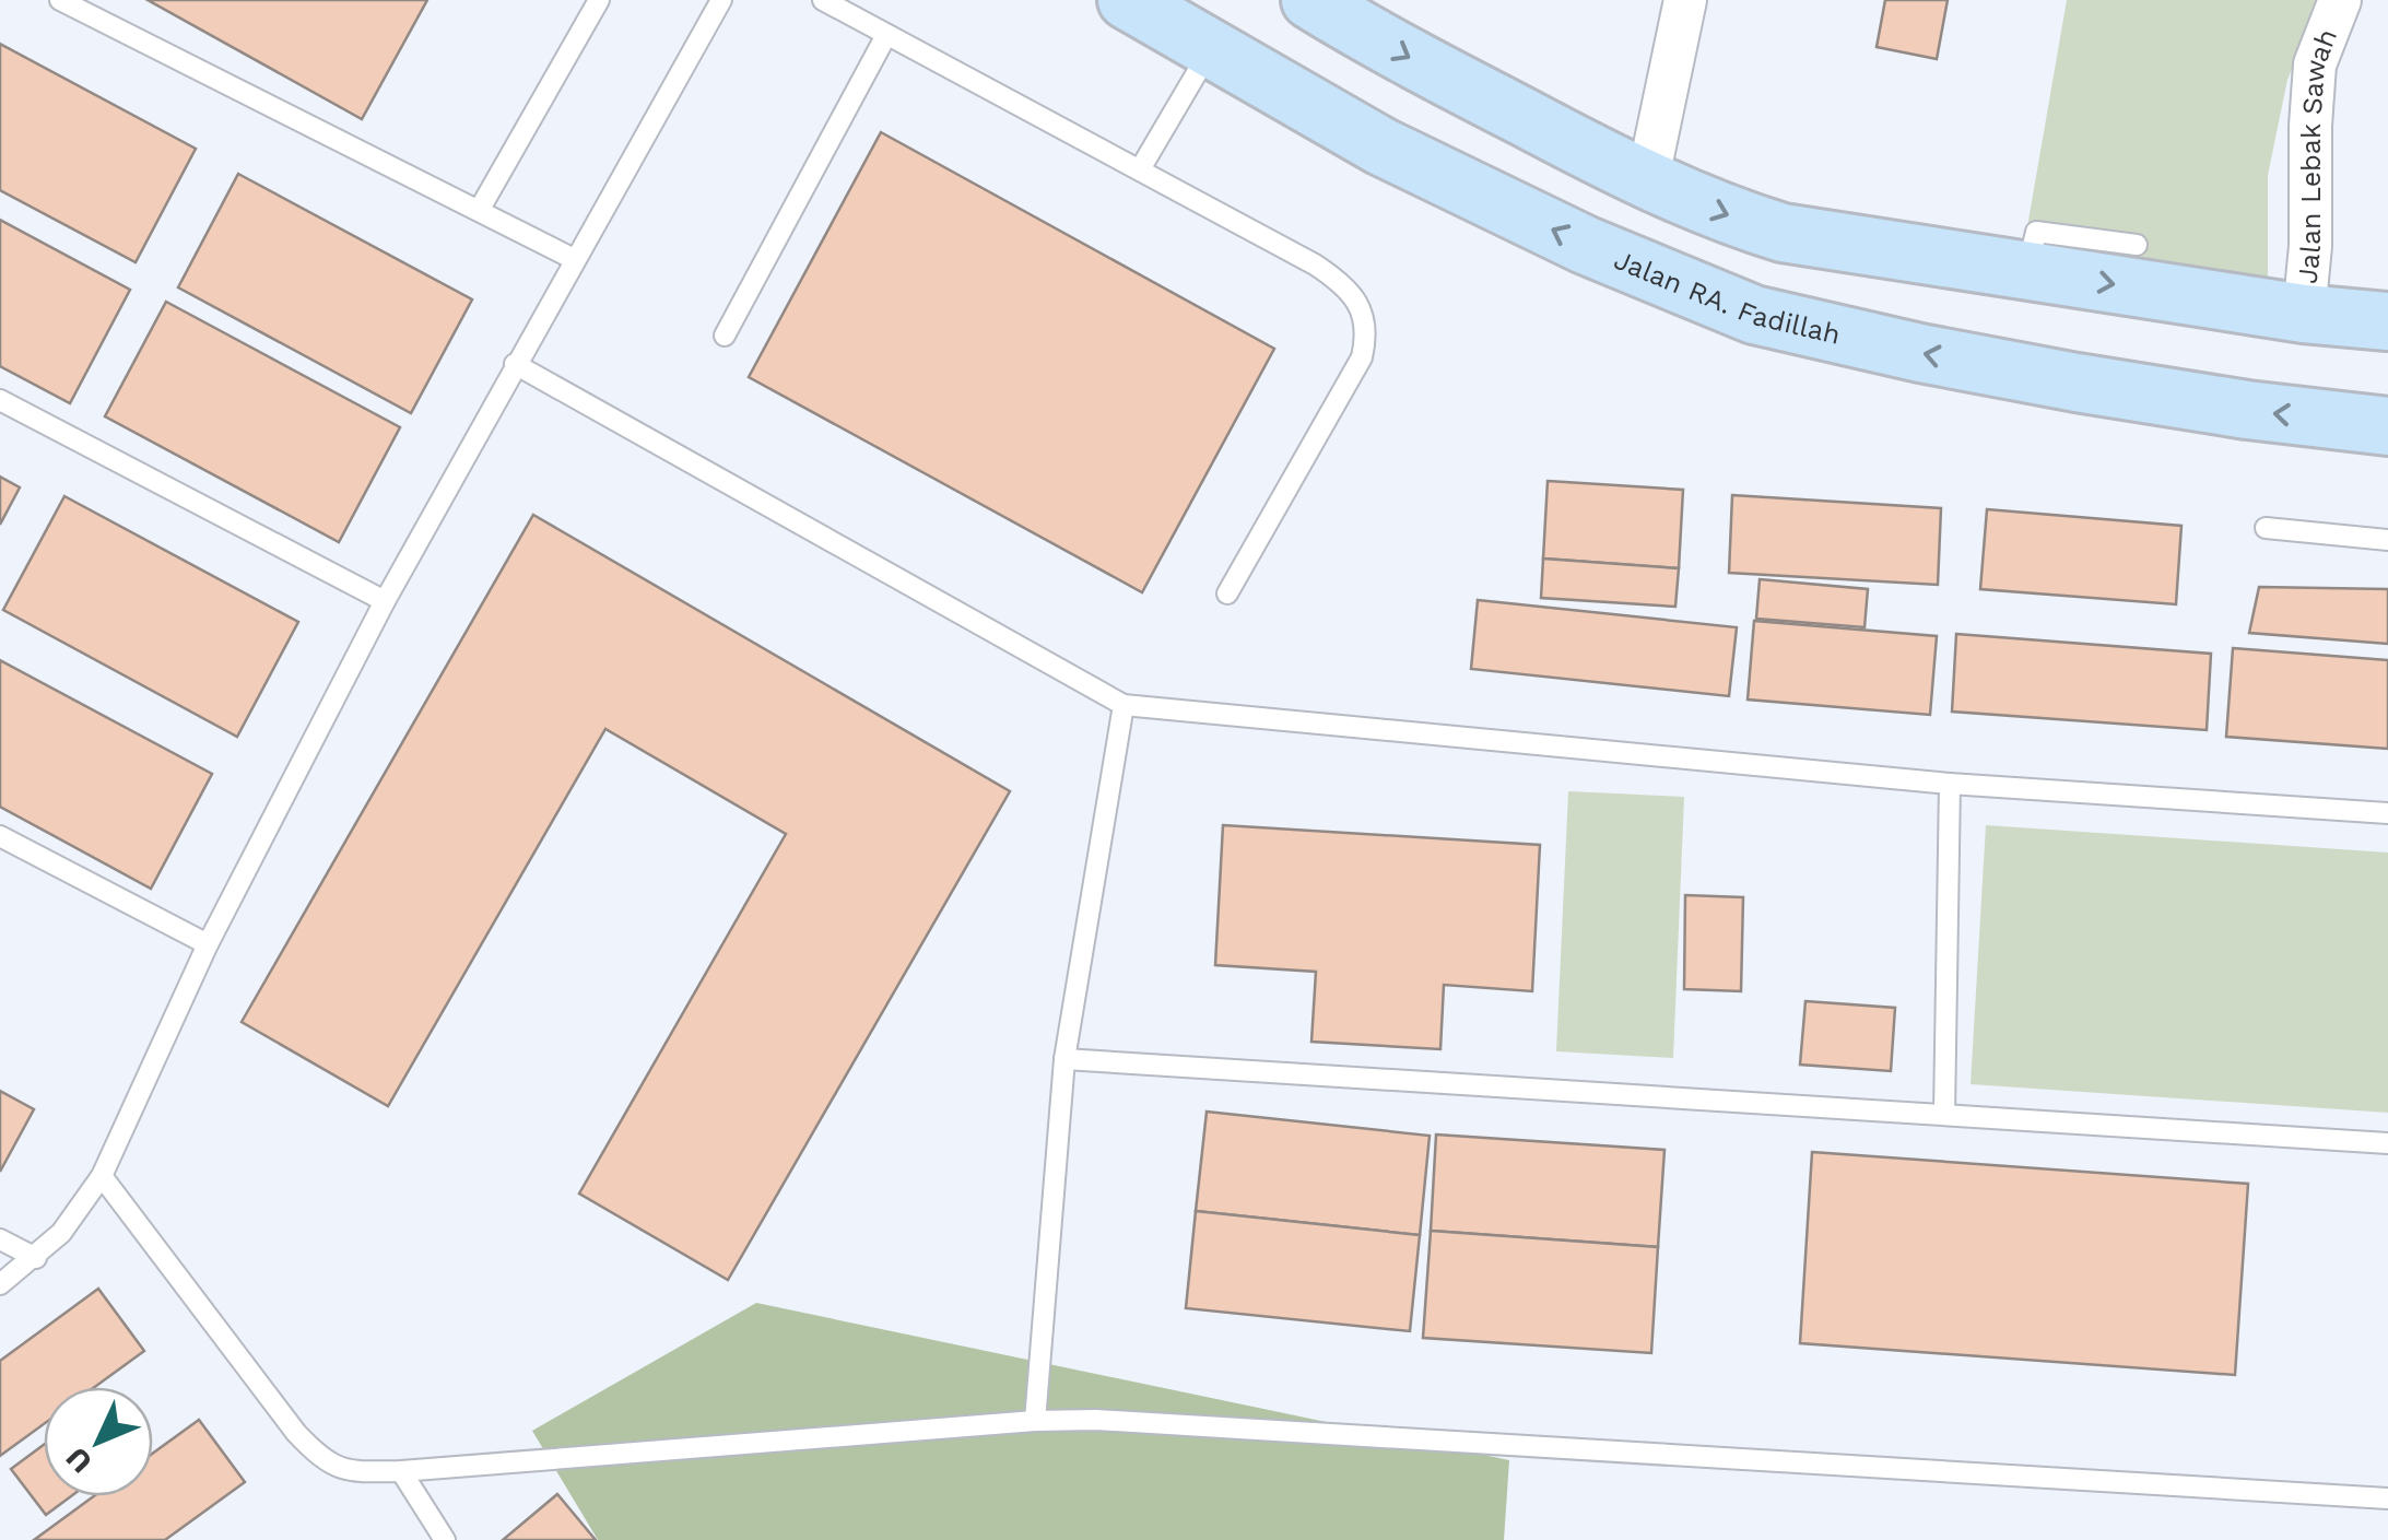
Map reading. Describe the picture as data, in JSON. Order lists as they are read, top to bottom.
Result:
{
  "streets": {
    "main road": ["Jalan RA. Fadillah"],
    "street": ["Jalan Lebak Sawah"]
  },
  "north": "bottom left"
}
